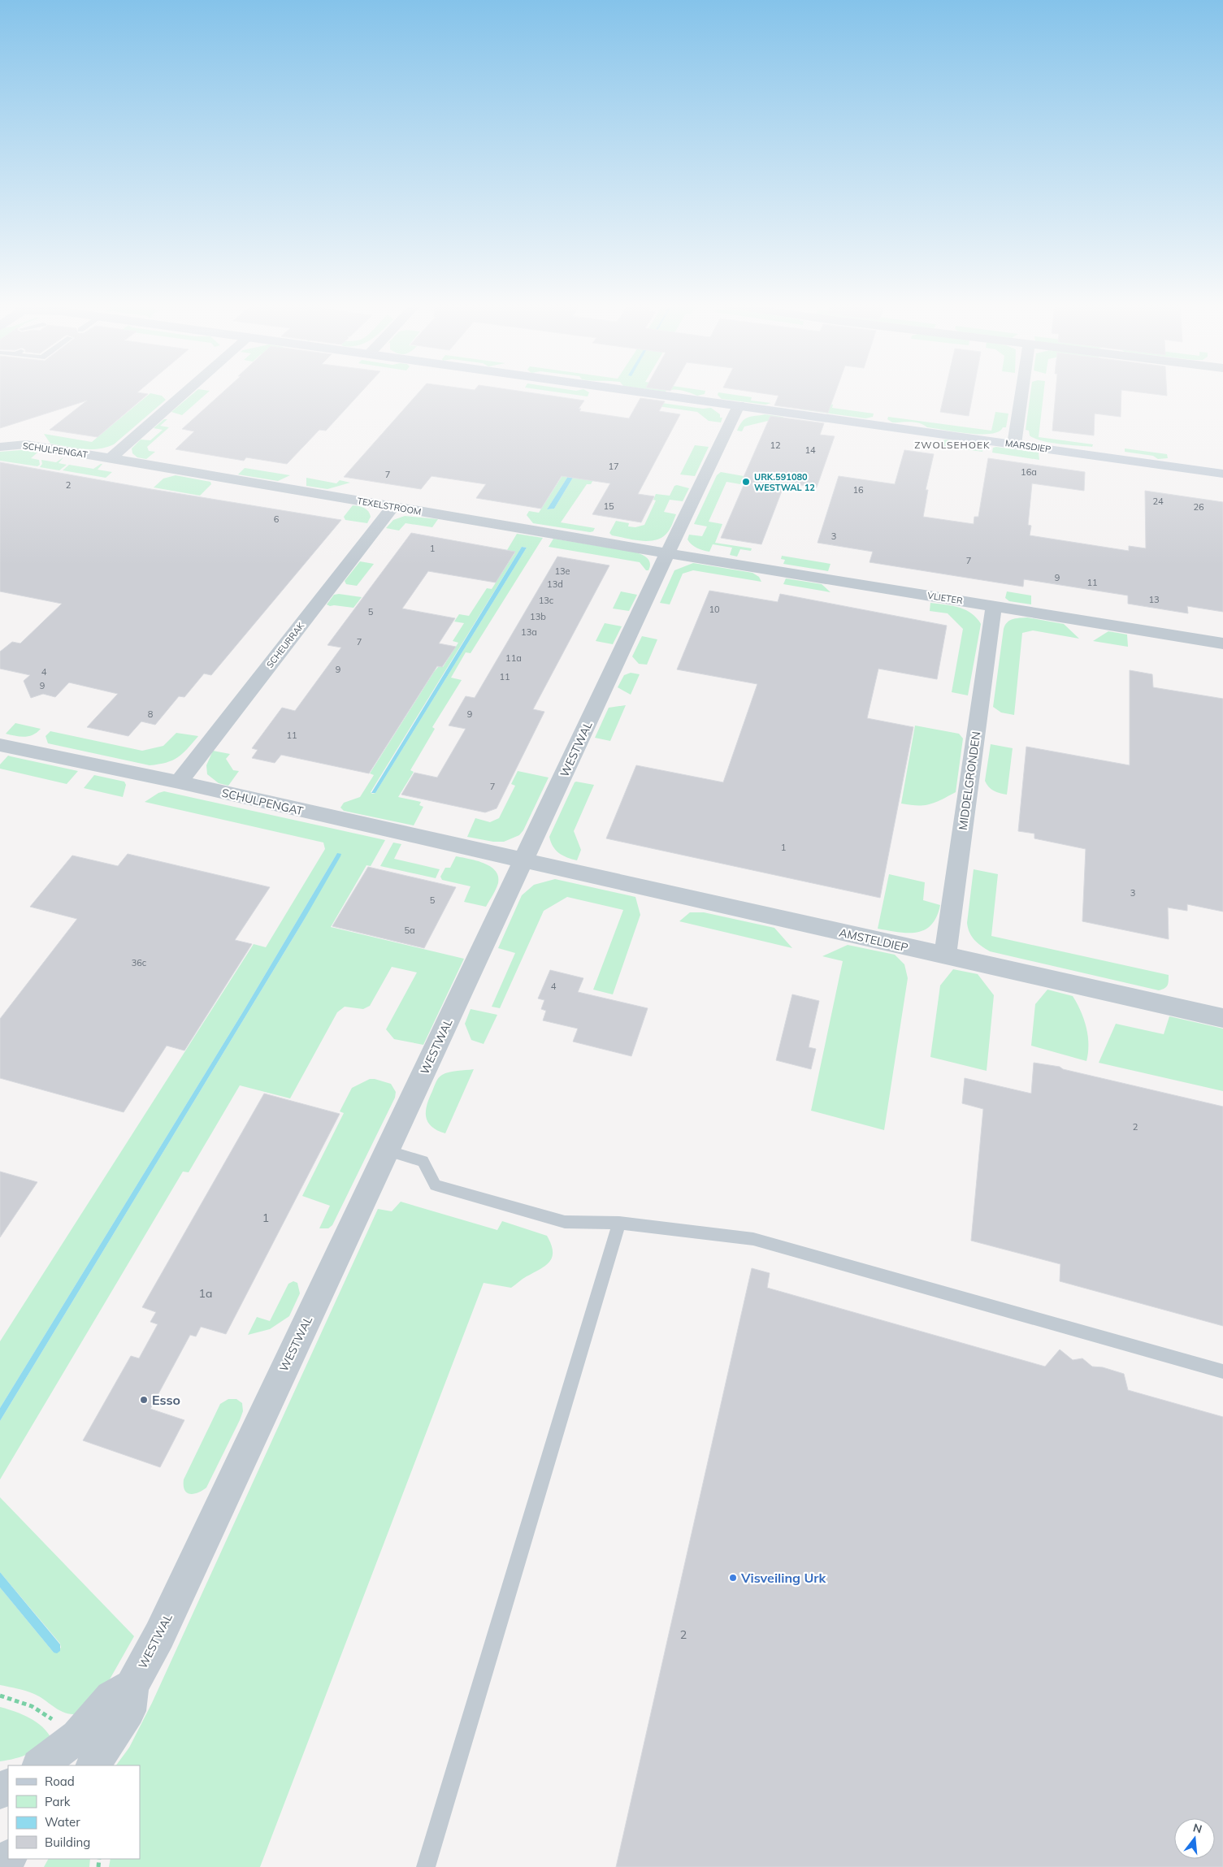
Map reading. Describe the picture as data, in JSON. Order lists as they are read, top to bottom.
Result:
{
  "streets": {
    "street": [
      "MARSDIEP",
      "SCHULPENGAT",
      "TEXELSTROOM",
      "VLIETER",
      "SCHEURRAK",
      "WESTWAL",
      "MIDDELGRONDEN",
      "AMSTELDIEP"
    ]
  },
  "crossings": [
    ["MARSDIEP", "WESTWAL"],
    ["SCHULPENGAT", "TEXELSTROOM"],
    ["SCHULPENGAT", "SCHEURRAK"],
    ["SCHULPENGAT", "WESTWAL"],
    ["SCHULPENGAT", "AMSTELDIEP"],
    ["TEXELSTROOM", "VLIETER"],
    ["TEXELSTROOM", "SCHEURRAK"],
    ["TEXELSTROOM", "WESTWAL"],
    ["VLIETER", "WESTWAL"],
    ["VLIETER", "MIDDELGRONDEN"],
    ["WESTWAL", "AMSTELDIEP"],
    ["MIDDELGRONDEN", "AMSTELDIEP"]
  ],
  "districts": ["ZWOLSEHOEK"],
  "places": ["URK.591080 WESTWAL 12", "Esso", "Visveiling Urk"],
  "house_numbers": [
    "12",
    "14",
    "17",
    "16a",
    "7",
    "2",
    "16",
    "24",
    "15",
    "26",
    "6",
    "3",
    "1",
    "7",
    "13e",
    "9",
    "11",
    "13d",
    "13",
    "13c",
    "10",
    "5",
    "13b",
    "13a",
    "7",
    "11a",
    "9",
    "4",
    "11",
    "9",
    "8",
    "9",
    "11",
    "7",
    "1",
    "3",
    "5",
    "5a",
    "36c",
    "4",
    "2",
    "1",
    "1a",
    "2"
  ],
  "legend": [
    "Road",
    "Park",
    "Water",
    "Building"
  ],
  "north": "top"
}
